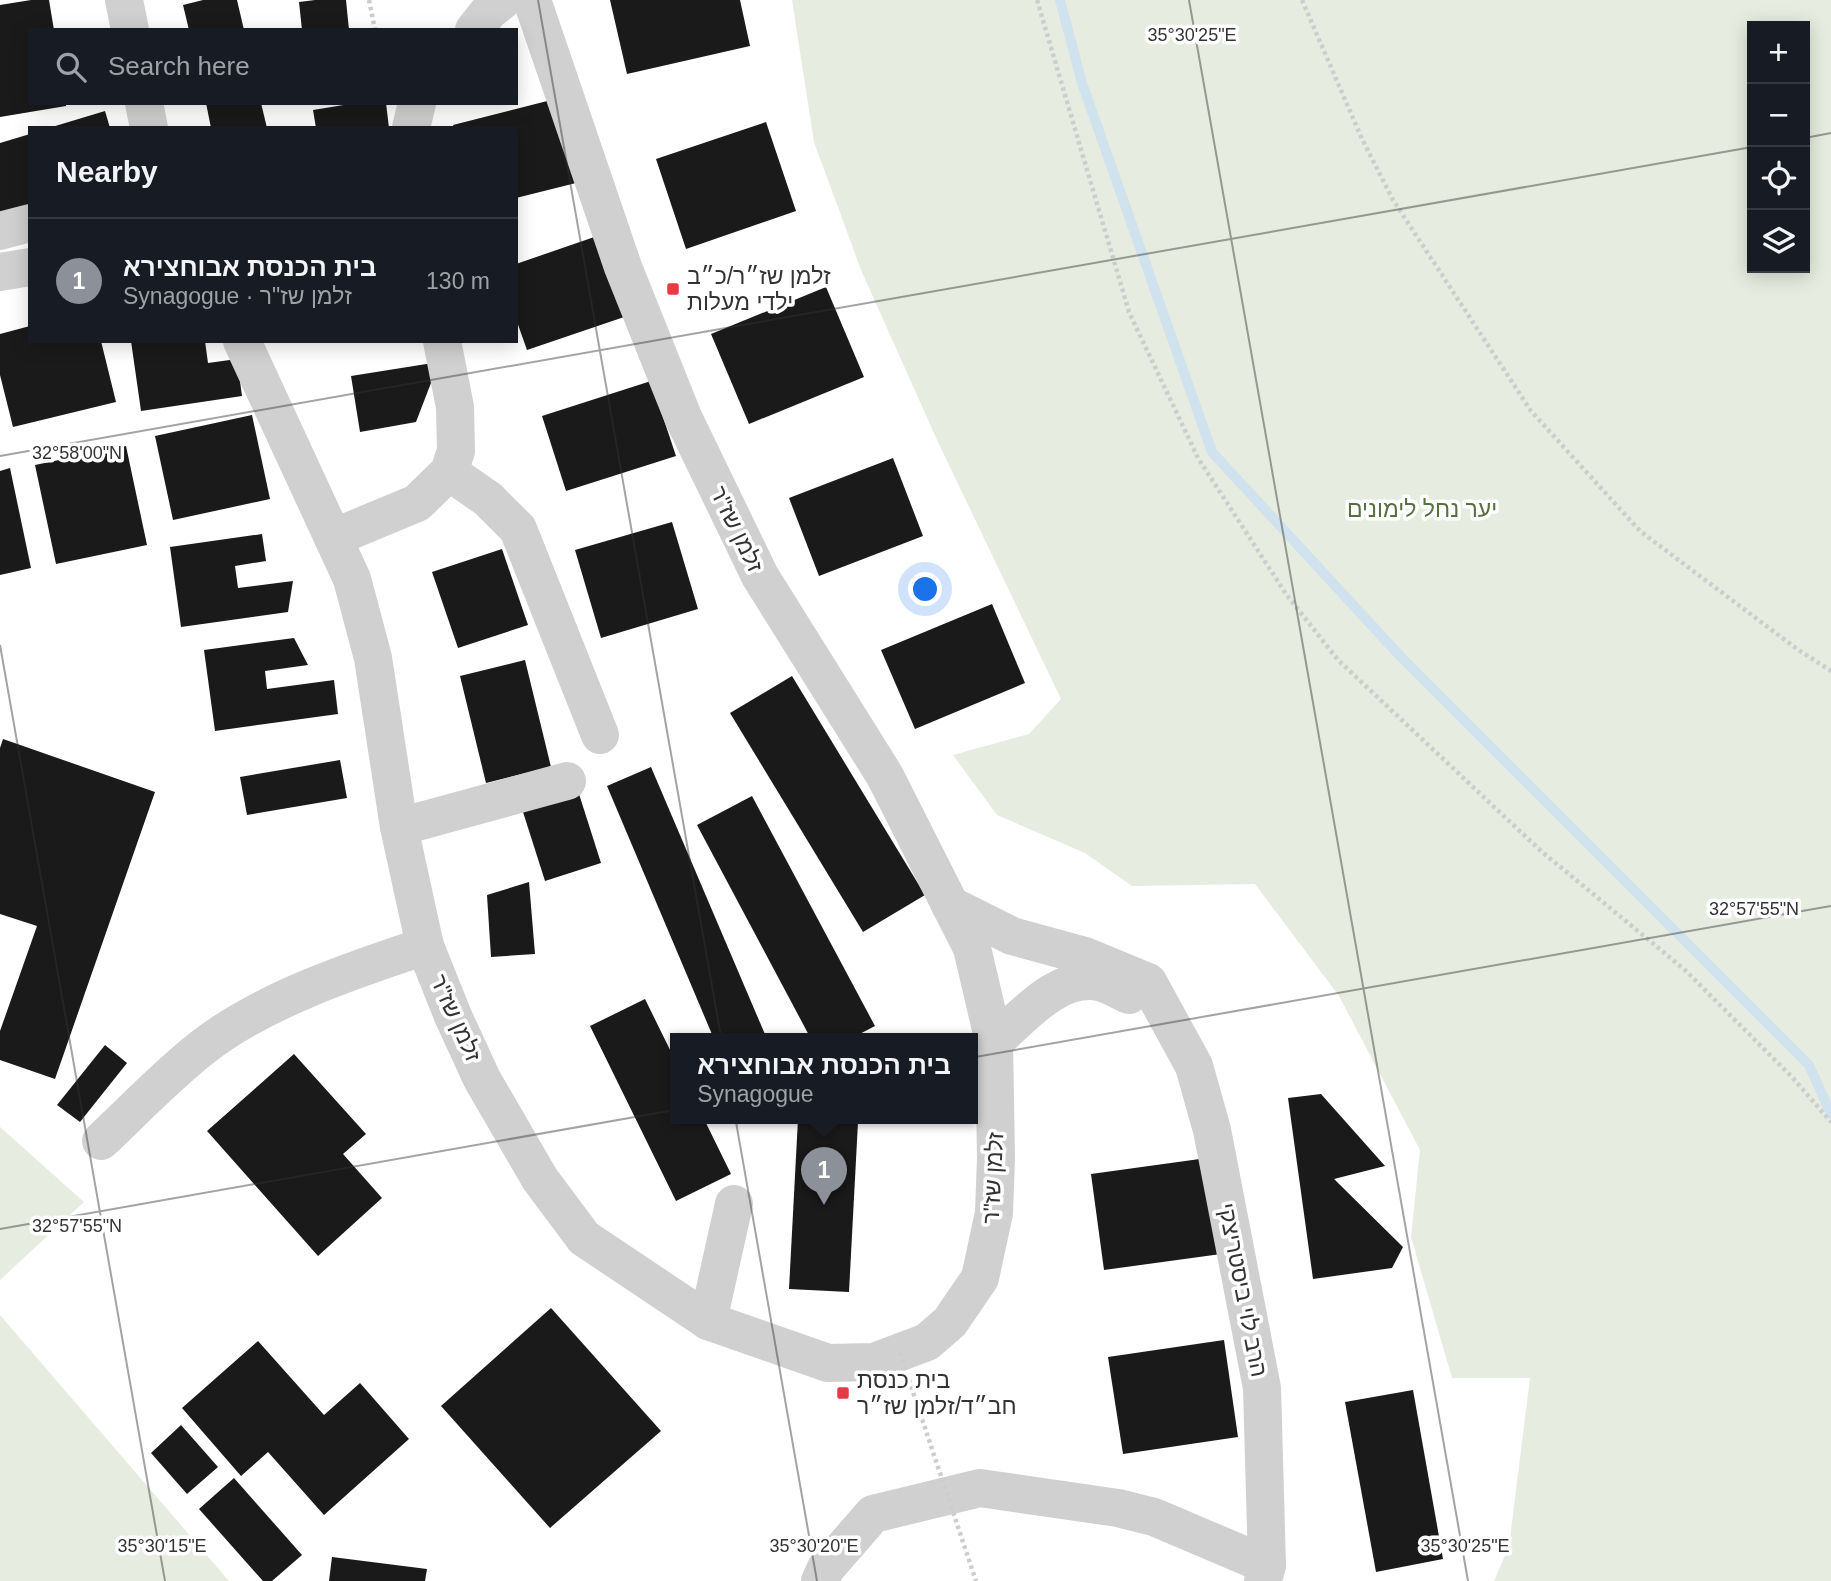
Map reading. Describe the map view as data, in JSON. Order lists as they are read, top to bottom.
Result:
{
  "streets": {
    "street": ["זלמן שז\"ר", "הרב לוי ביסטריצקי"]
  },
  "crossings": [
    ["זלמן שז\"ר", "הרב לוי ביסטריצקי"]
  ],
  "parks": ["יער נחל לימונים"],
  "places": {
    "transit": ["זלמן שז״ר/כ״ב ילדי מעלות", "בית כנסת חב״ד/זלמן שז״ר"]
  },
  "page": {
    "map_buttons": ["+", "−"],
    "search": "Search here",
    "heading": "Nearby",
    "list": [
      {
        "mark": "1",
        "name": "בית הכנסת אבוחצירא",
        "note": "Synagogue · זלמן שז\"ר",
        "value": "130 m"
      }
    ],
    "popup": ["בית הכנסת אבוחצירא", "Synagogue"],
    "pins": "1"
  },
  "coordinates": [
    "35°30'25\"E",
    "32°58'00\"N",
    "32°57'55\"N",
    "35°30'15\"E",
    "35°30'20\"E"
  ]
}
